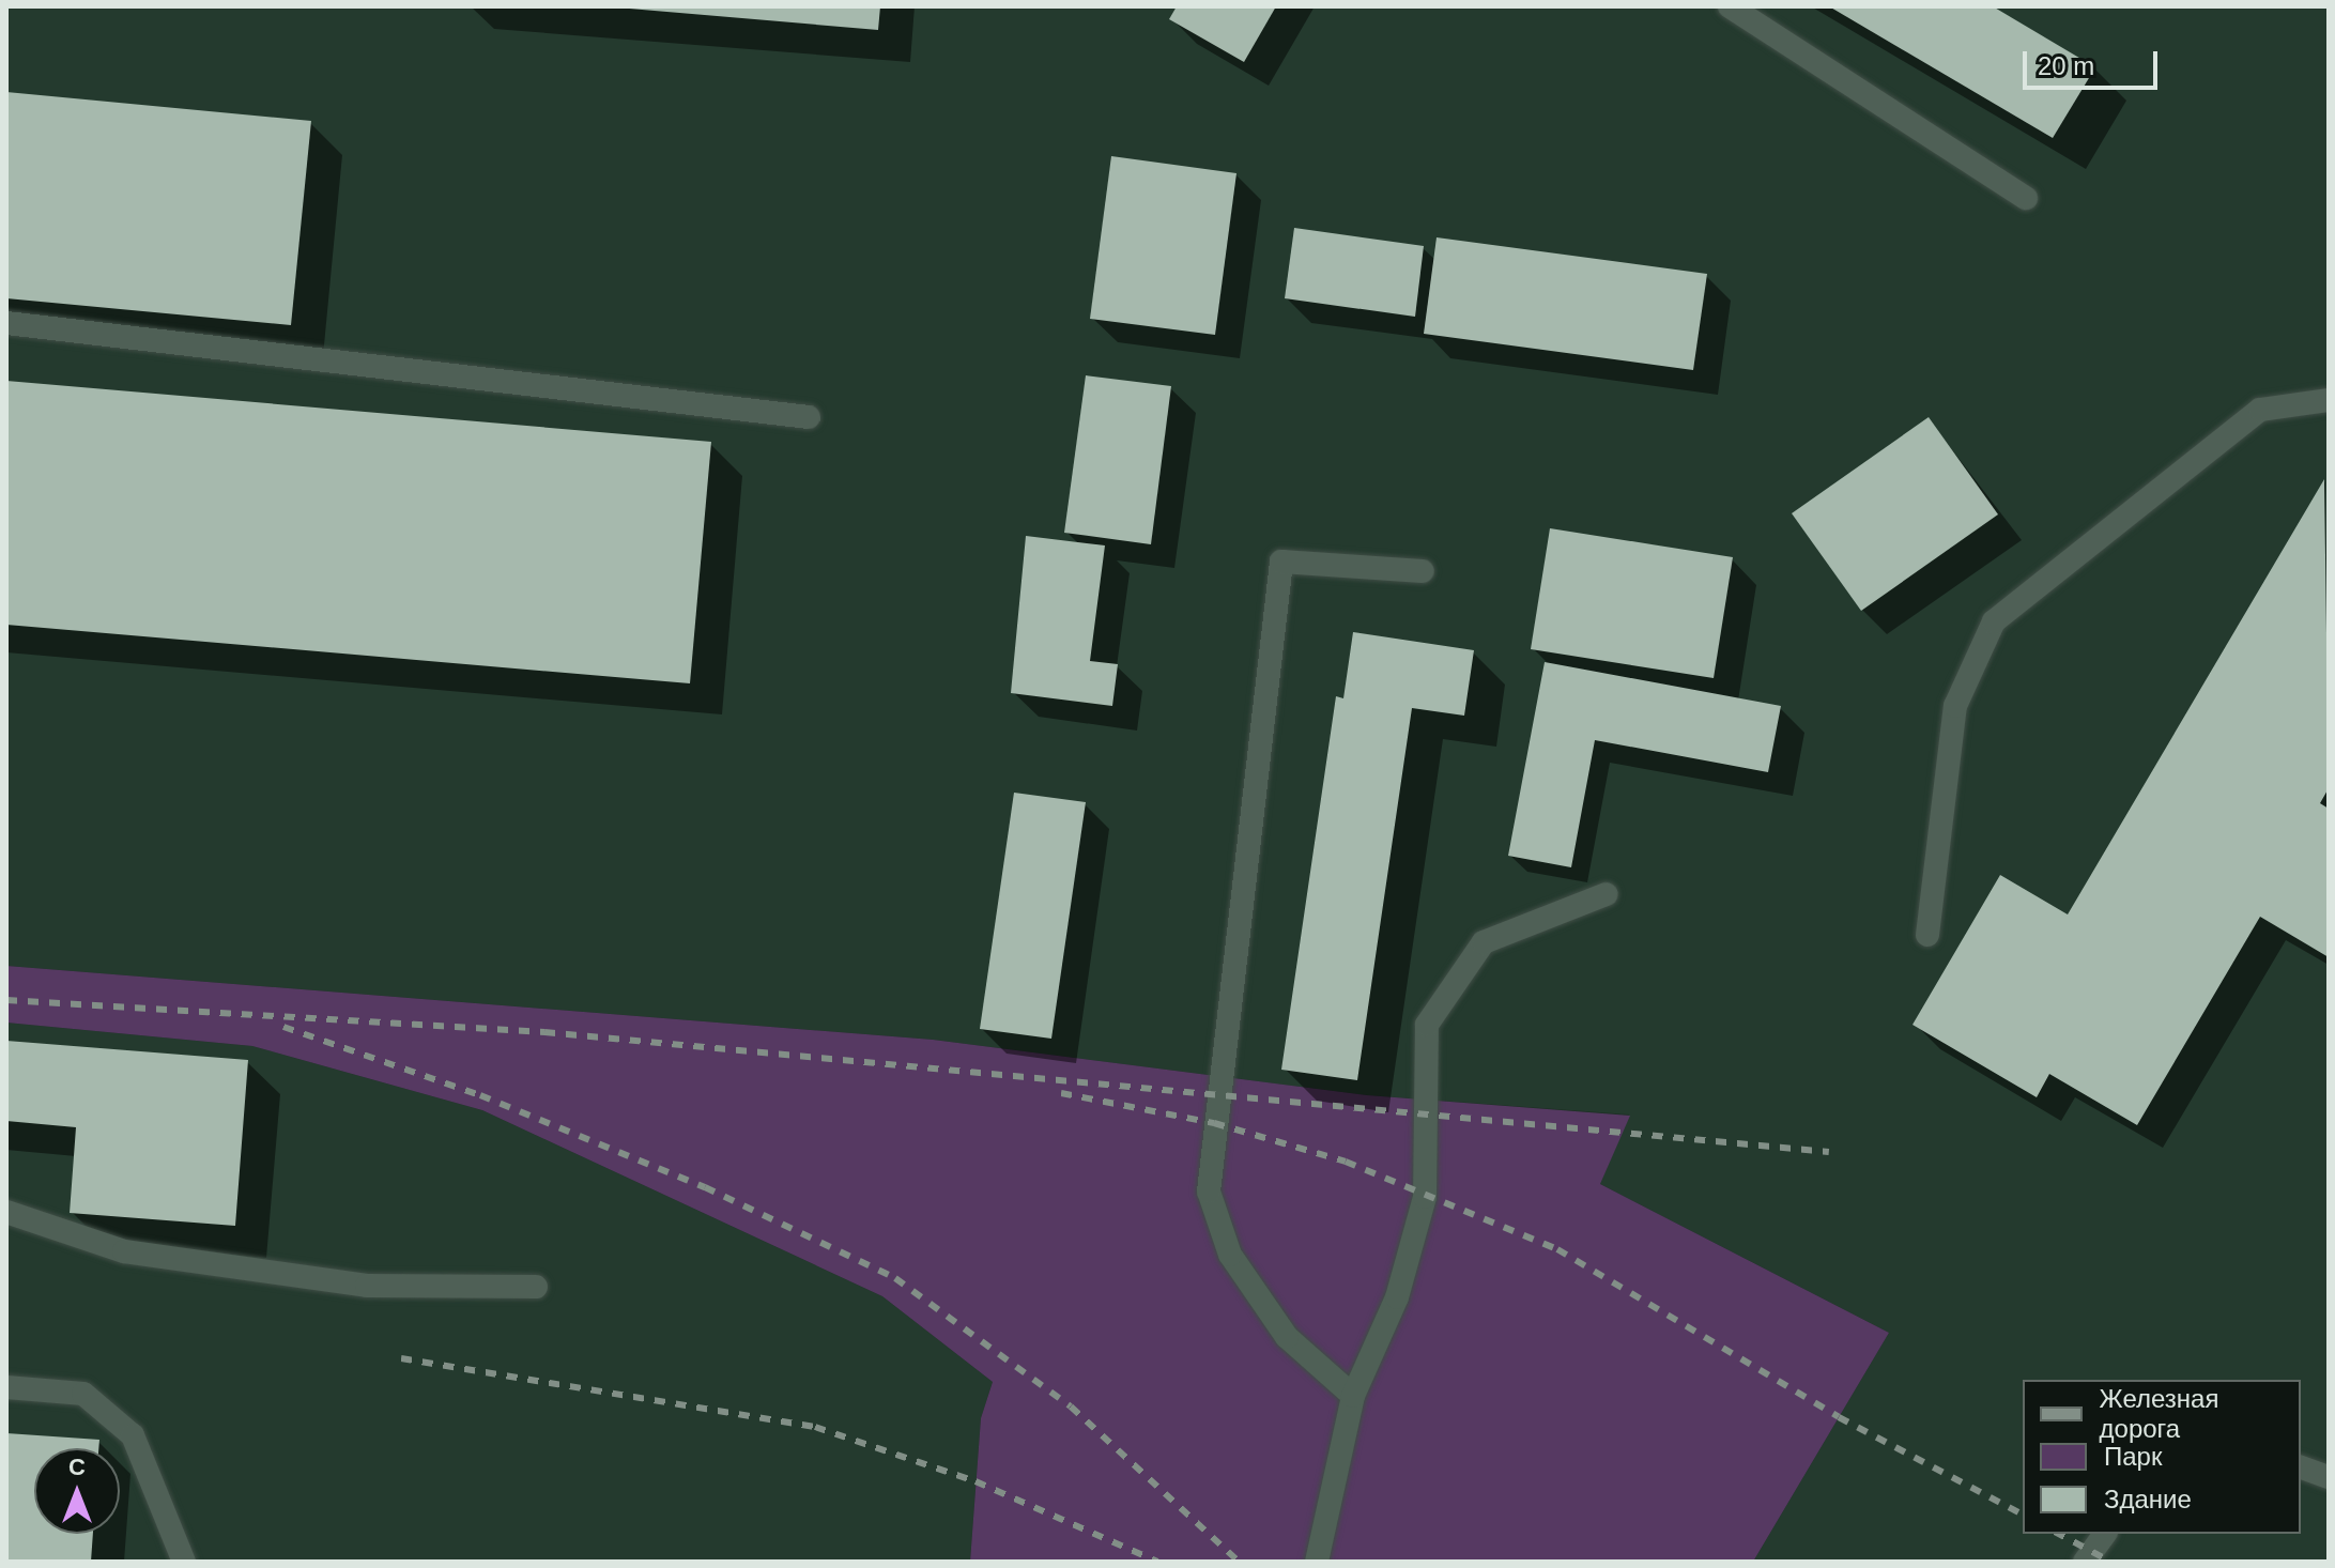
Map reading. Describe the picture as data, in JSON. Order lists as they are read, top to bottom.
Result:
{
  "legend": ["Железная дорога", "Парк", "Здание"],
  "scale_bar": "20 m",
  "north": "top"
}
